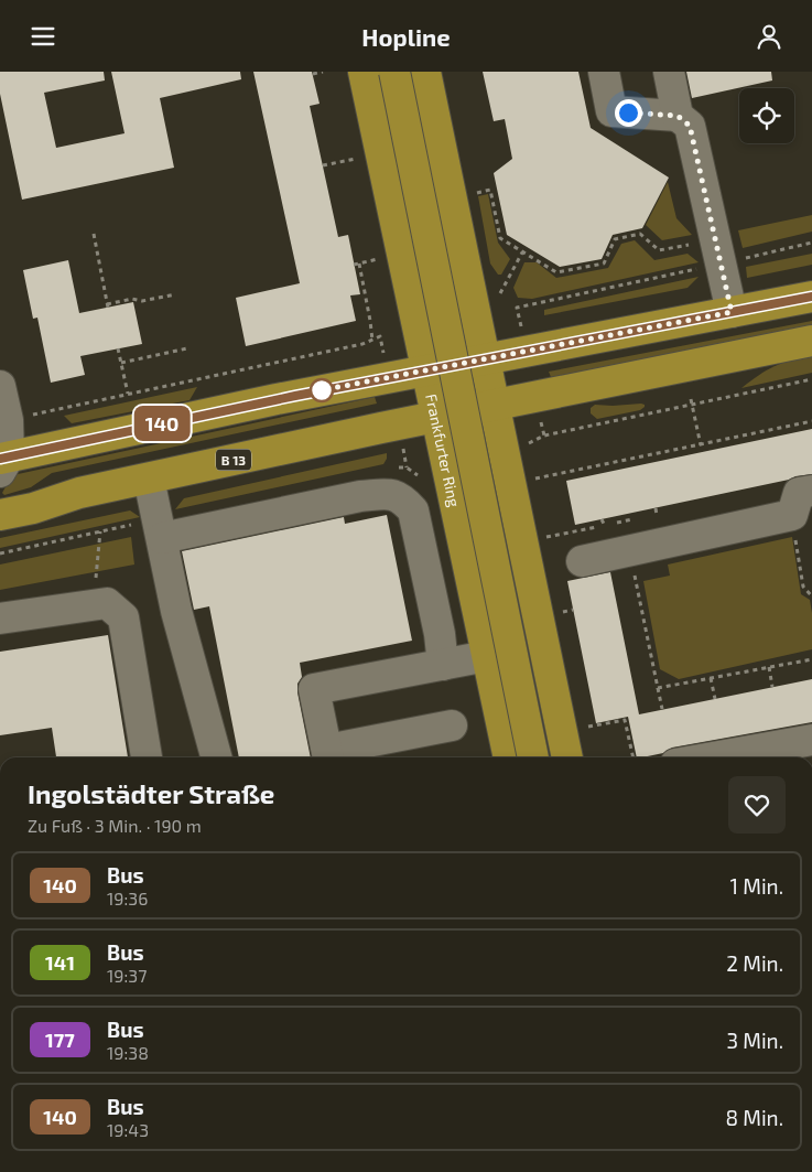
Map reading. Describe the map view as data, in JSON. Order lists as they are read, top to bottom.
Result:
{
  "streets": {
    "main road": ["Frankfurter Ring", "B 13"]
  },
  "crossings": [
    ["Frankfurter Ring", "B 13"]
  ],
  "lines": ["bus line 140"],
  "page": {
    "header": "Hopline",
    "on_map": "140",
    "heading": ["Ingolstädter Straße", "Zu Fuß · 3 Min. · 190 m"],
    "list": [
      {
        "mark": "140",
        "name": "Bus",
        "note": "19:36",
        "value": "1 Min."
      },
      {
        "mark": "141",
        "name": "Bus",
        "note": "19:37",
        "value": "2 Min."
      },
      {
        "mark": "177",
        "name": "Bus",
        "note": "19:38",
        "value": "3 Min."
      },
      {
        "mark": "140",
        "name": "Bus",
        "note": "19:43",
        "value": "8 Min."
      }
    ]
  }
}
